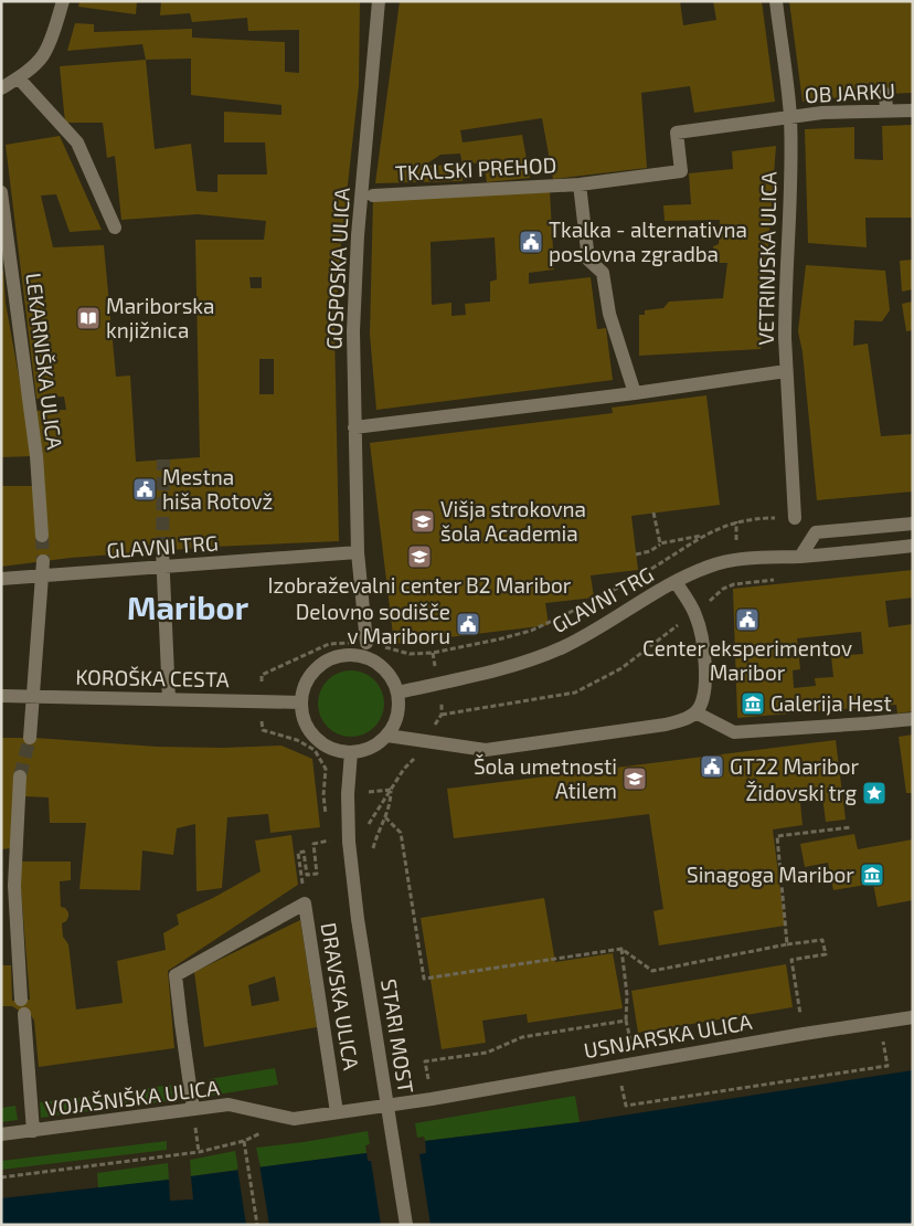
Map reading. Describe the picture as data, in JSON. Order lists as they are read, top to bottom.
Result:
{
  "streets": {
    "street": [
      "OB JARKU",
      "TKALSKI PREHOD",
      "VETRINJSKA ULICA",
      "GOSPOSKA ULICA",
      "LEKARNIŠKA ULICA",
      "GLAVNI TRG",
      "KOROŠKA CESTA",
      "DRAVSKA ULICA",
      "STARI MOST",
      "USNJARSKA ULICA",
      "VOJAŠNIŠKA ULICA"
    ]
  },
  "crossings": [
    ["OB JARKU", "TKALSKI PREHOD"],
    ["OB JARKU", "VETRINJSKA ULICA"],
    ["TKALSKI PREHOD", "VETRINJSKA ULICA"],
    ["GOSPOSKA ULICA", "GLAVNI TRG"],
    ["GLAVNI TRG", "KOROŠKA CESTA"],
    ["GLAVNI TRG", "STARI MOST"],
    ["KOROŠKA CESTA", "STARI MOST"],
    ["DRAVSKA ULICA", "VOJAŠNIŠKA ULICA"],
    ["USNJARSKA ULICA", "VOJAŠNIŠKA ULICA"]
  ],
  "districts": ["Maribor"],
  "places": {
    "public building": [
      "Tkalka - alternativna poslovna zgradba",
      "Mestna hiša Rotovž",
      "Center eksperimentov Maribor",
      "Delovno sodišče v Mariboru",
      "GT22 Maribor"
    ],
    "library": ["Mariborska knjižnica"],
    "school or university": ["Višja strokovna šola Academia", "Izobraževalni center B2 Maribor", "Šola umetnosti Atilem"],
    "museum": ["Galerija Hest", "Sinagoga Maribor"],
    "place": ["Židovski trg"]
  }
}
